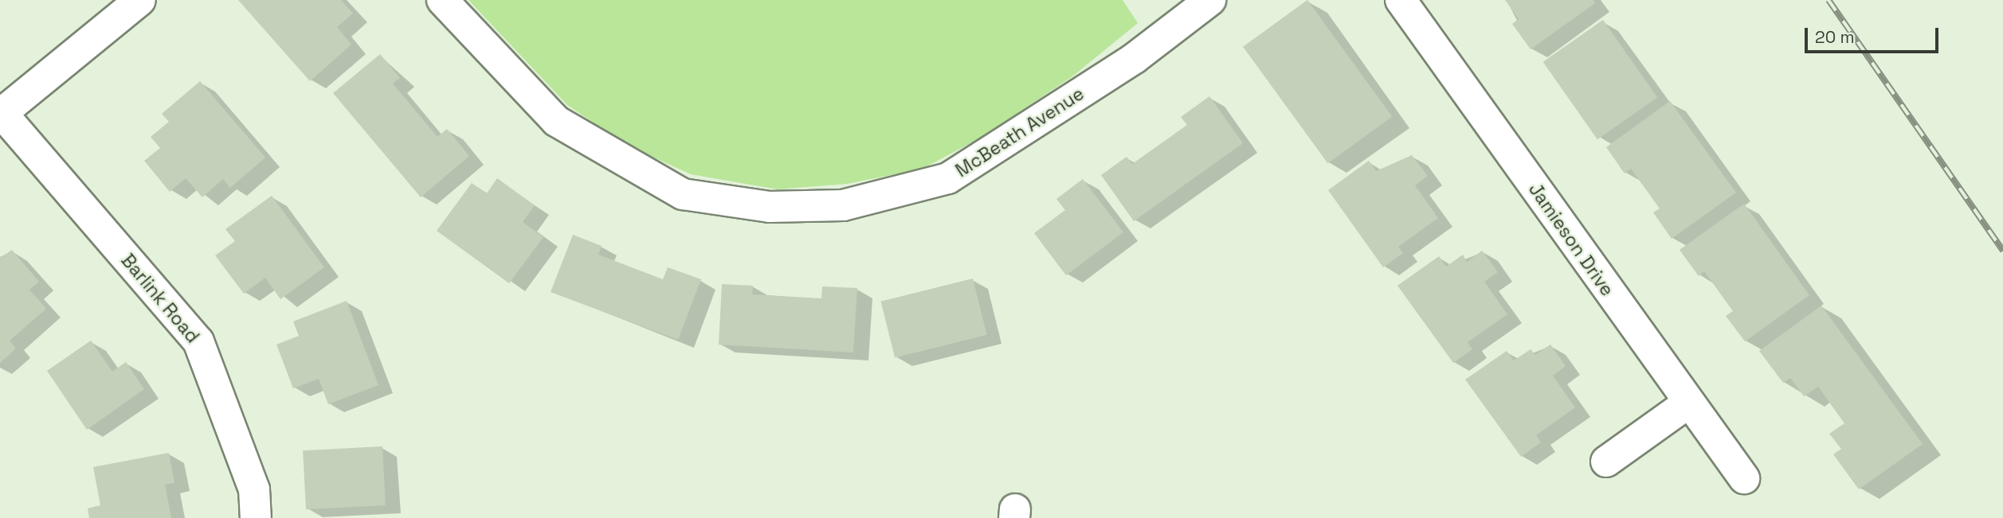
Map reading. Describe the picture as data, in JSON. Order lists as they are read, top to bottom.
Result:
{
  "streets": {
    "street": ["McBeath Avenue", "Jamieson Drive", "Barlink Road"]
  },
  "scale_bar": "20 m"
}
